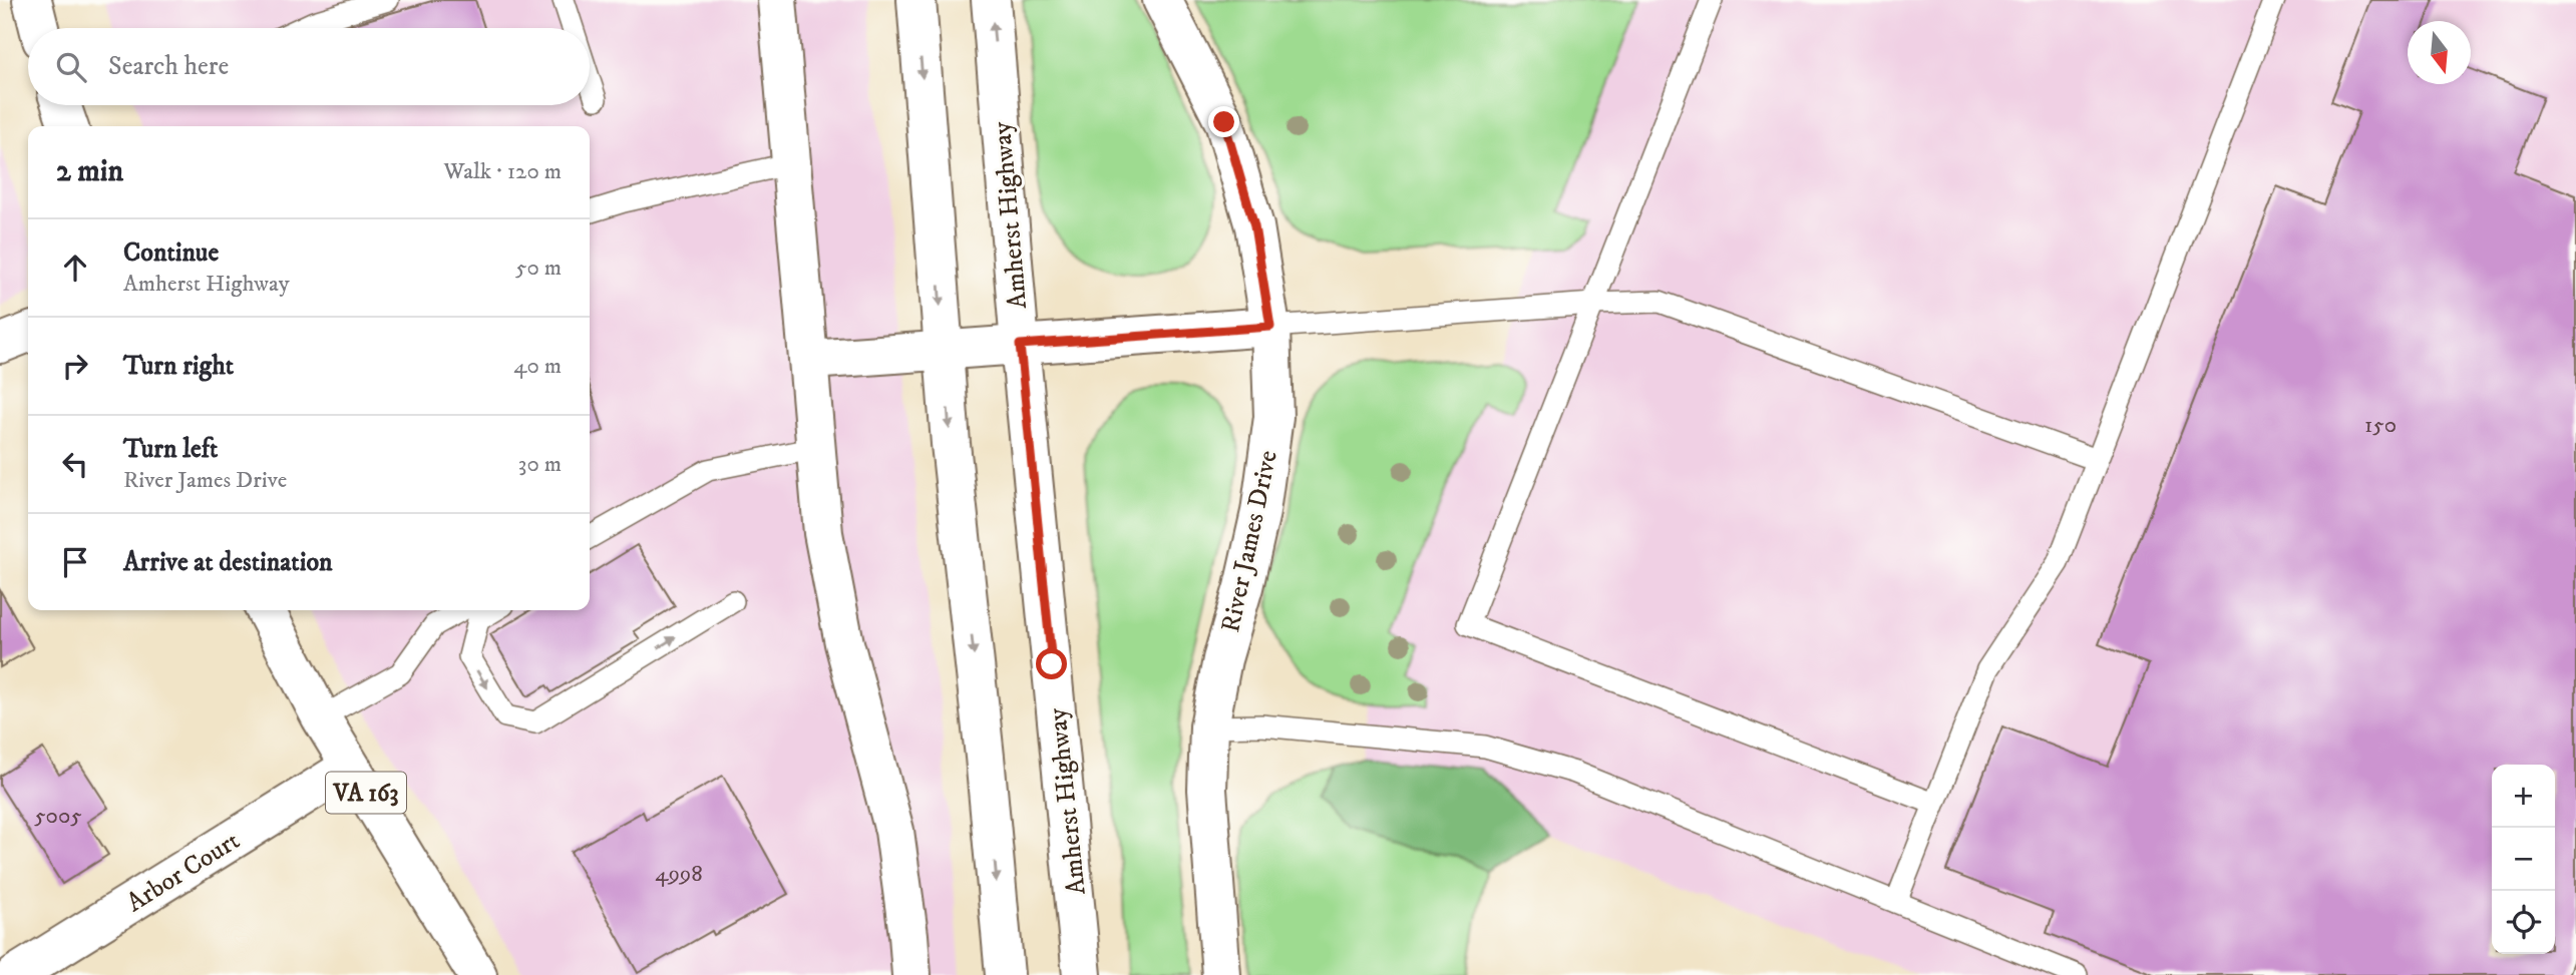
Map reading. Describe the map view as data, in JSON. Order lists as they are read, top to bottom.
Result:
{
  "streets": {
    "main road": [
      "Amherst Highway",
      "River James Drive",
      "VA 163",
      "Arbor Court"
    ]
  },
  "crossings": [
    ["VA 163", "Arbor Court"]
  ],
  "house_numbers": ["150", "5005", "4998"],
  "north": "bottom",
  "page": {
    "search": "Search here",
    "heading": ["2 min", "Walk · 120 m"],
    "list": [
      ["Continue", "Amherst Highway", "50 m"],
      ["Turn right", "40 m"],
      ["Turn left", "River James Drive", "30 m"],
      "Arrive at destination"
    ],
    "map_buttons": ["+", "−"]
  }
}
